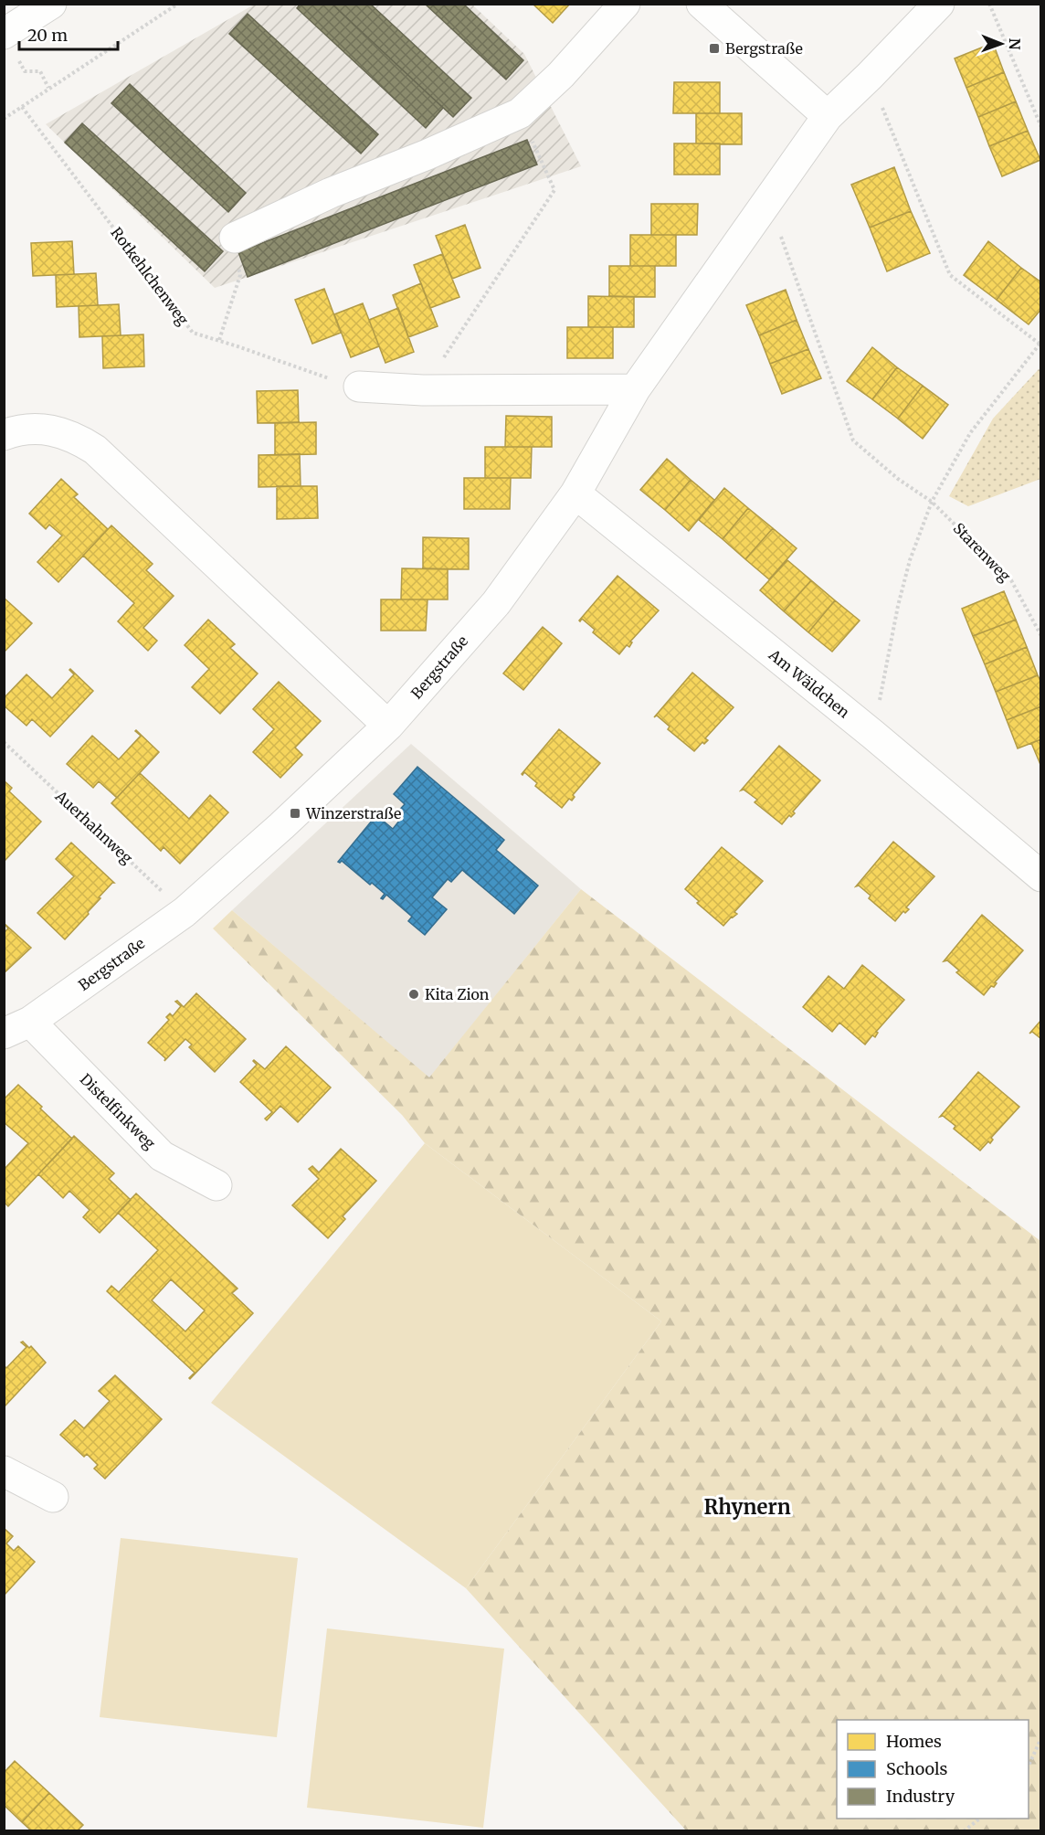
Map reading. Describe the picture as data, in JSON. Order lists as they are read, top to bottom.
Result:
{
  "streets": {
    "street": ["Bergstraße", "Am Wäldchen", "Distelfinkweg"],
    "path": ["Rotkehlchenweg", "Starenweg", "Auerhahnweg"]
  },
  "crossings": [
    ["Bergstraße", "Am Wäldchen"],
    ["Bergstraße", "Auerhahnweg"],
    ["Bergstraße", "Distelfinkweg"]
  ],
  "districts": ["Rhynern"],
  "places": {
    "transit": ["Bergstraße", "Winzerstraße"],
    "other": ["Kita Zion"]
  },
  "legend": ["Homes", "Schools", "Industry"],
  "scale_bar": "20 m",
  "north": "right"
}
